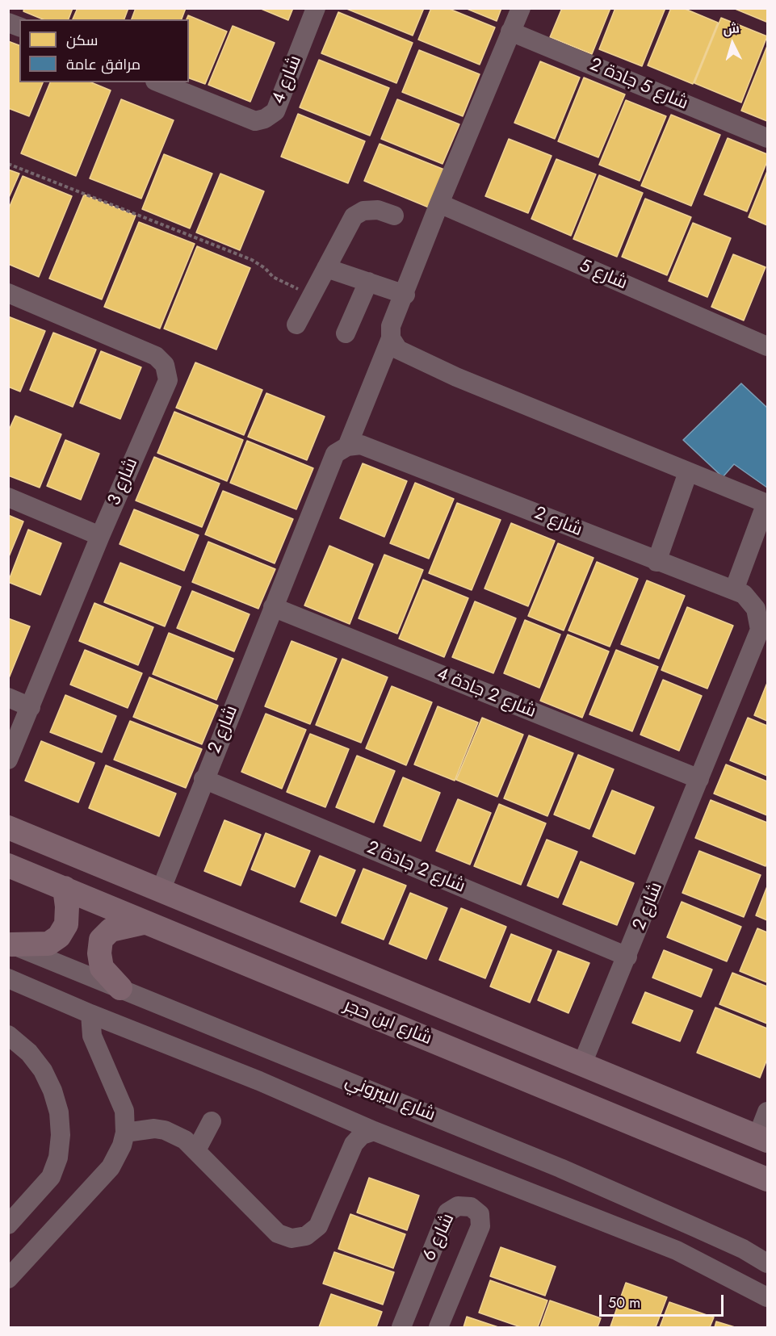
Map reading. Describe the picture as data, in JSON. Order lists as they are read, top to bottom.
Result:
{
  "streets": {
    "main road": ["شارع ابن حجر"],
    "street": [
      "شارع 4",
      "شارع 5 جادة 2",
      "شارع 5",
      "شارع 3",
      "شارع 2",
      "شارع 2 جادة 4",
      "شارع 2 جادة 2",
      "شارع البيروني",
      "شارع 6"
    ]
  },
  "crossings": [
    ["شارع 2", "شارع 2 جادة 4"],
    ["شارع 2", "شارع 2 جادة 2"],
    ["شارع 2", "شارع ابن حجر"]
  ],
  "legend": ["سكن", "مرافق عامة"],
  "scale_bar": "50 m",
  "north": "top"
}
